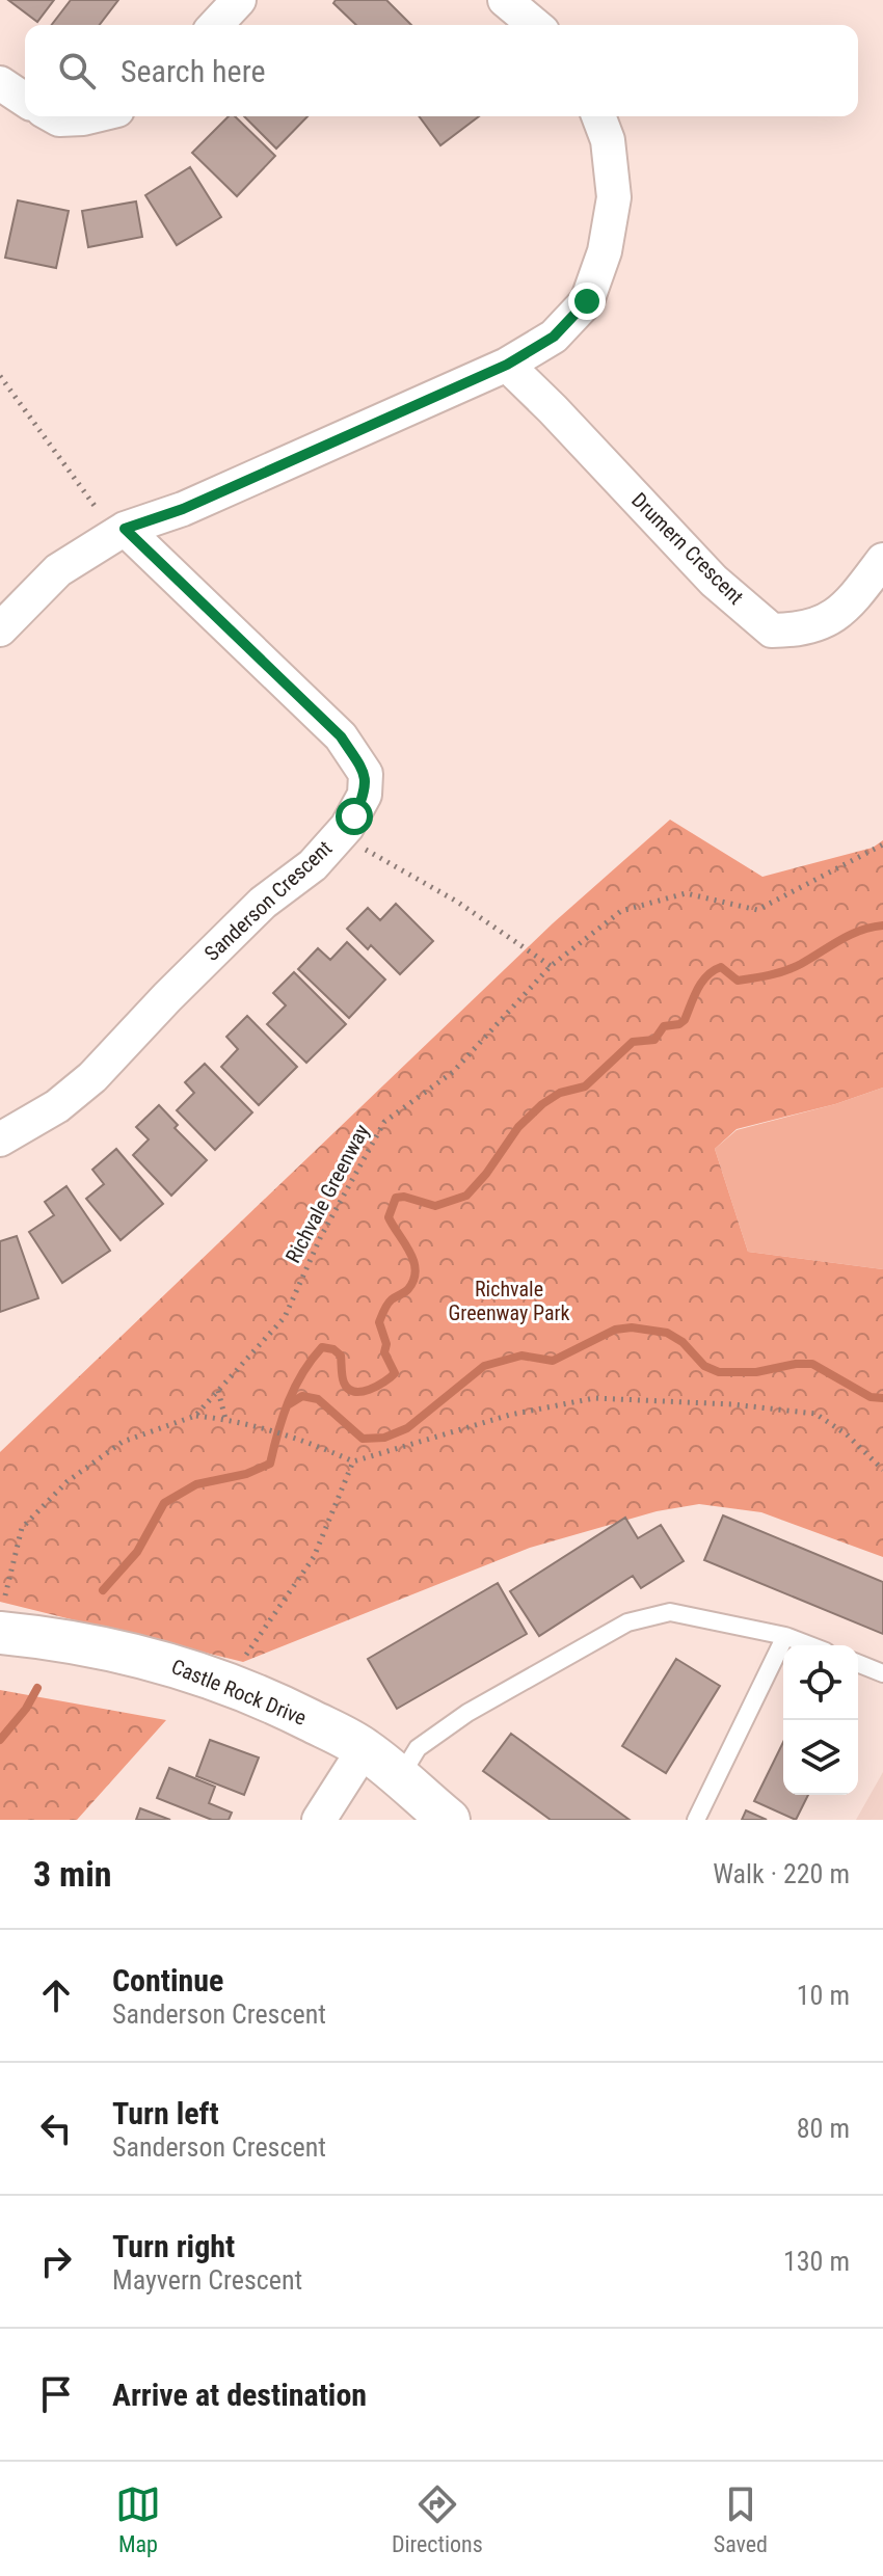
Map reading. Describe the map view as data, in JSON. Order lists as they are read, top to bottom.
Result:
{
  "streets": {
    "street": ["Drumern Crescent", "Sanderson Crescent", "Castle Rock Drive"],
    "path": ["Richvale Greenway"]
  },
  "crossings": [
    ["Richvale Greenway", "Castle Rock Drive"]
  ],
  "parks": ["Richvale Greenway Park"],
  "page": {
    "search": "Search here",
    "heading": ["3 min", "Walk · 220 m"],
    "list": [
      ["Continue", "Sanderson Crescent", "10 m"],
      ["Turn left", "Sanderson Crescent", "80 m"],
      ["Turn right", "Mayvern Crescent", "130 m"],
      "Arrive at destination"
    ],
    "nav": ["Map", "Directions", "Saved"]
  }
}
